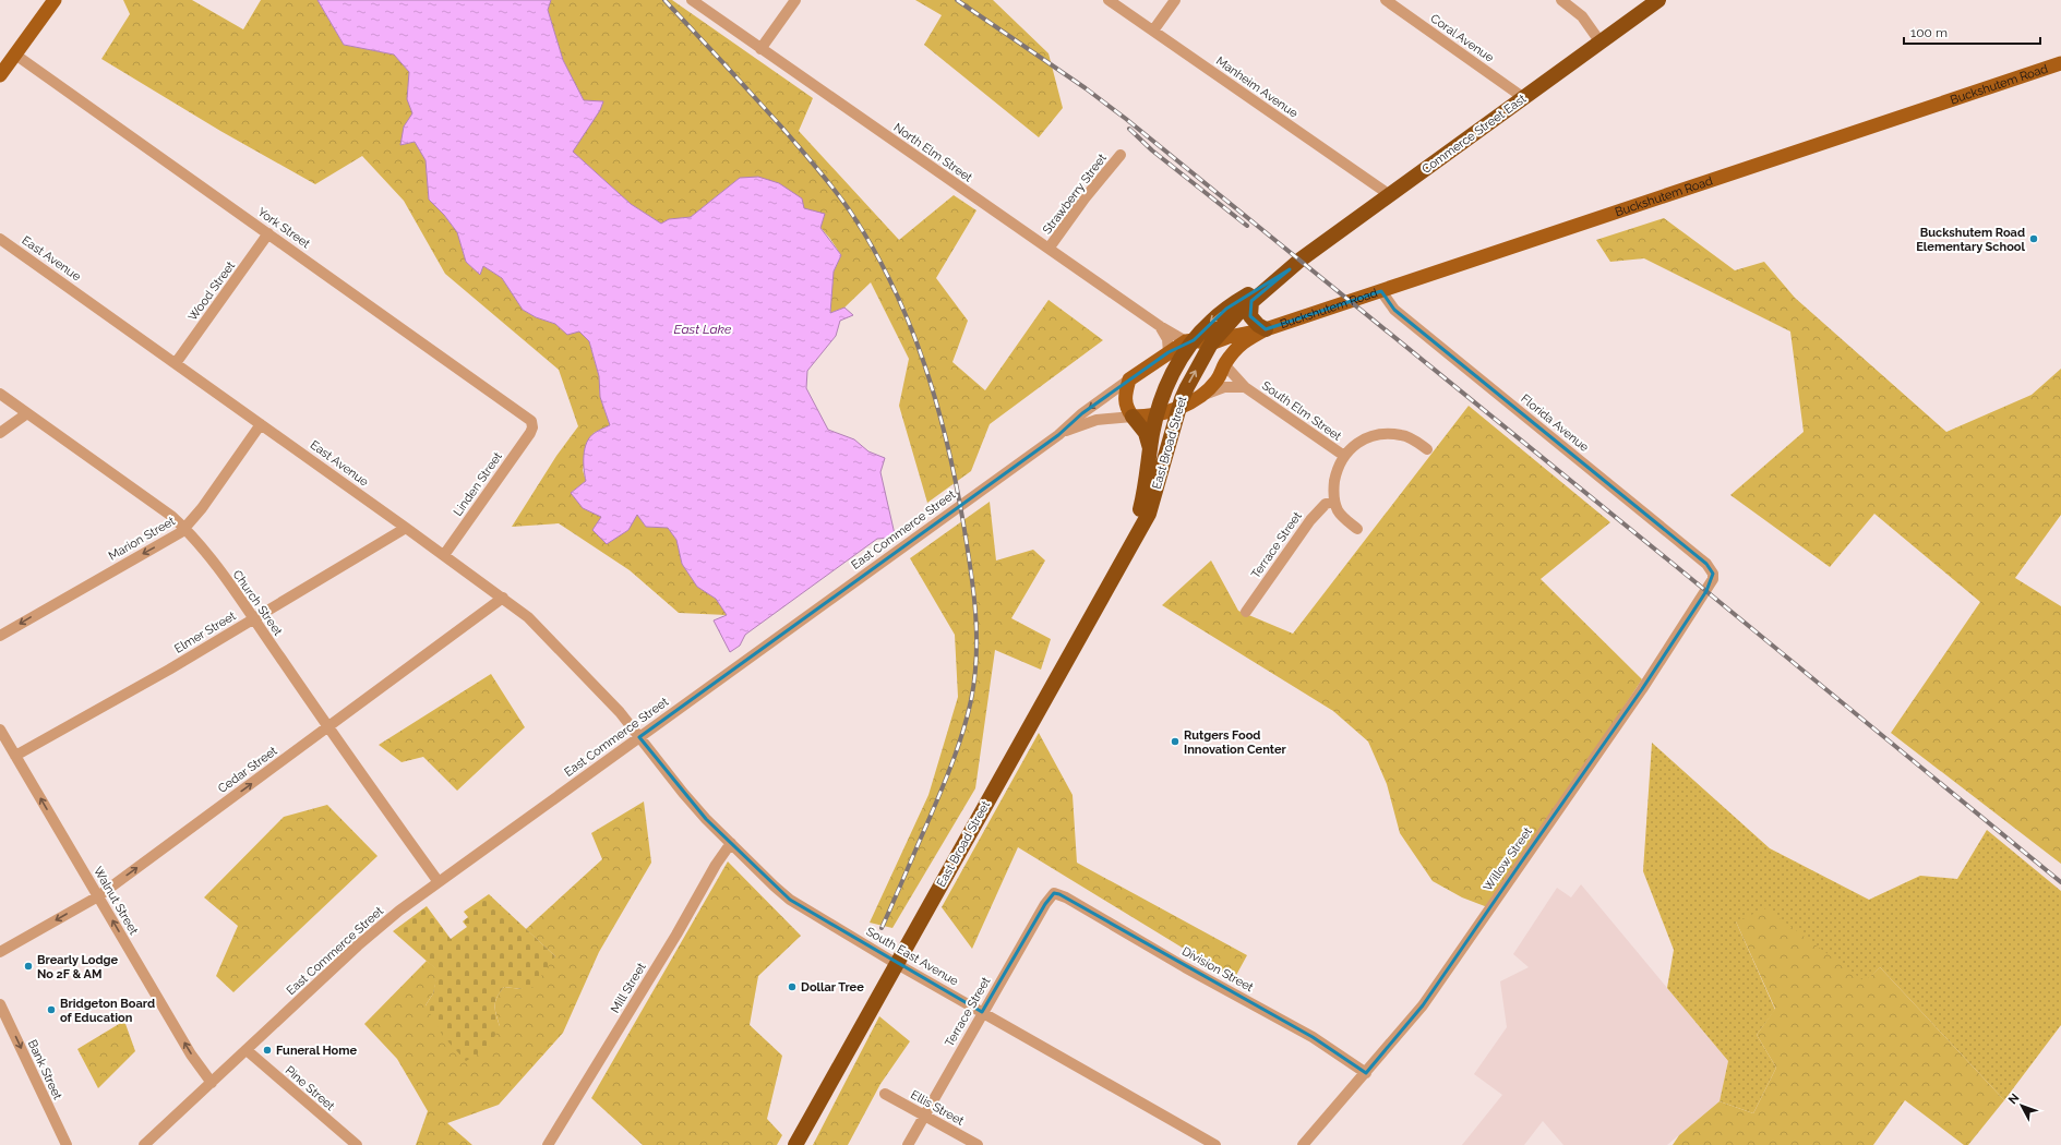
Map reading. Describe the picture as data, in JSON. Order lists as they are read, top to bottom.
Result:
{
  "streets": {
    "highway": ["Commerce Street East", "East Broad Street"],
    "main road": ["Buckshutem Road"],
    "street": [
      "Coral Avenue",
      "Manheim Avenue",
      "North Elm Street",
      "Strawberry Street",
      "York Street",
      "East Avenue",
      "Wood Street",
      "South Elm Street",
      "Florida Avenue",
      "Linden Street",
      "East Commerce Street",
      "Marion Street",
      "Terrace Street",
      "Church Street",
      "Elmer Street",
      "Cedar Street",
      "Willow Street",
      "Walnut Street",
      "South East Avenue",
      "Division Street",
      "Mill Street",
      "Bank Street",
      "Pine Street",
      "Ellis Street"
    ]
  },
  "crossings": [
    ["Coral Avenue", "Commerce Street East"],
    ["Buckshutem Road", "Florida Avenue"],
    ["Manheim Avenue", "Commerce Street East"],
    ["Commerce Street East", "North Elm Street"],
    ["Commerce Street East", "East Broad Street"],
    ["Commerce Street East", "East Commerce Street"],
    ["North Elm Street", "Strawberry Street"],
    ["North Elm Street", "East Broad Street"],
    ["York Street", "Wood Street"],
    ["York Street", "Linden Street"],
    ["East Avenue", "Wood Street"],
    ["East Avenue", "Linden Street"],
    ["East Avenue", "East Commerce Street"],
    ["East Avenue", "Marion Street"],
    ["East Avenue", "Elmer Street"],
    ["East Avenue", "Cedar Street"],
    ["East Avenue", "South East Avenue"],
    ["South Elm Street", "Terrace Street"],
    ["Florida Avenue", "Willow Street"],
    ["East Broad Street", "South East Avenue"],
    ["East Commerce Street", "Church Street"],
    ["East Commerce Street", "Walnut Street"],
    ["East Commerce Street", "South East Avenue"],
    ["East Commerce Street", "Pine Street"],
    ["Marion Street", "Church Street"],
    ["Terrace Street", "South East Avenue"],
    ["Terrace Street", "Division Street"],
    ["Terrace Street", "Ellis Street"],
    ["Church Street", "Elmer Street"],
    ["Church Street", "Cedar Street"],
    ["Elmer Street", "Walnut Street"],
    ["Cedar Street", "Walnut Street"],
    ["Willow Street", "Division Street"],
    ["South East Avenue", "Mill Street"]
  ],
  "one_way": ["Marion Street", "Walnut Street", "Bank Street"],
  "water": ["East Lake"],
  "places": [
    "Buckshutem Road Elementary School",
    "Rutgers Food Innovation Center",
    "Brearly Lodge No 2F & AM",
    "Dollar Tree",
    "Bridgeton Board of Education",
    "Funeral Home"
  ],
  "scale_bar": "100 m",
  "north": "top left"
}
